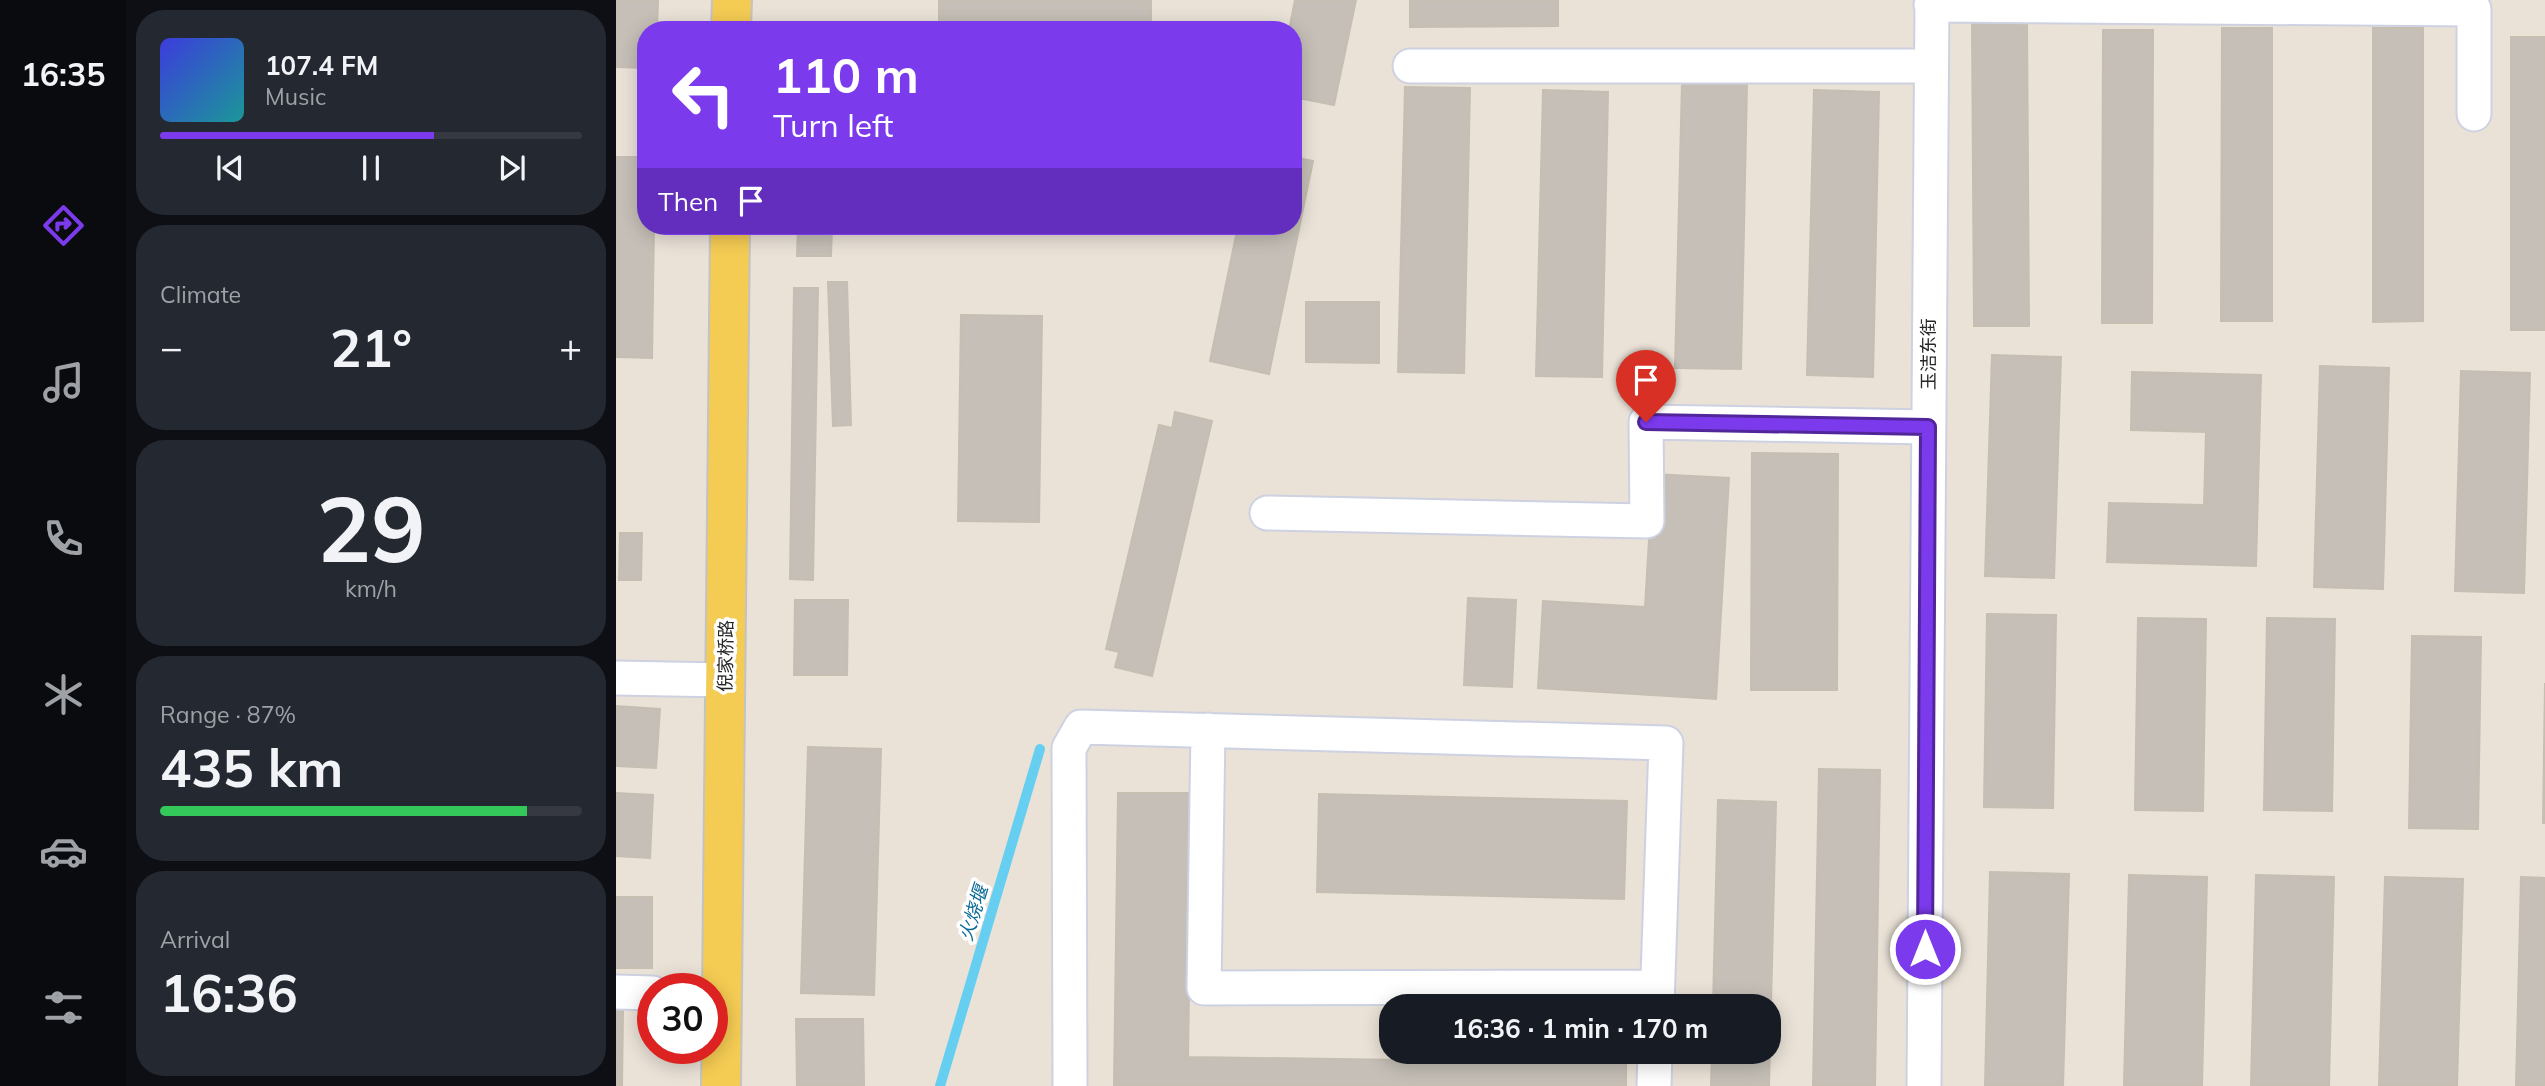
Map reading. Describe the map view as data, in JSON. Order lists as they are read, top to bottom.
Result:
{
  "streets": {
    "main road": ["倪家桥路"],
    "street": ["玉洁东街"]
  },
  "water": ["火烧堰"],
  "page": {
    "tabs": "16:35",
    "turn": ["110 m", "Turn left"],
    "song": ["107.4 FM", "Music"],
    "then": "Then",
    "tile": [
      "Climate",
      ["29", "km/h"],
      ["Range · 87%", "435 km"],
      ["Arrival", "16:36"]
    ],
    "heat": ["−", "21°", "+"],
    "limit": "30",
    "trip": "16:36 · 1 min · 170 m"
  }
}
